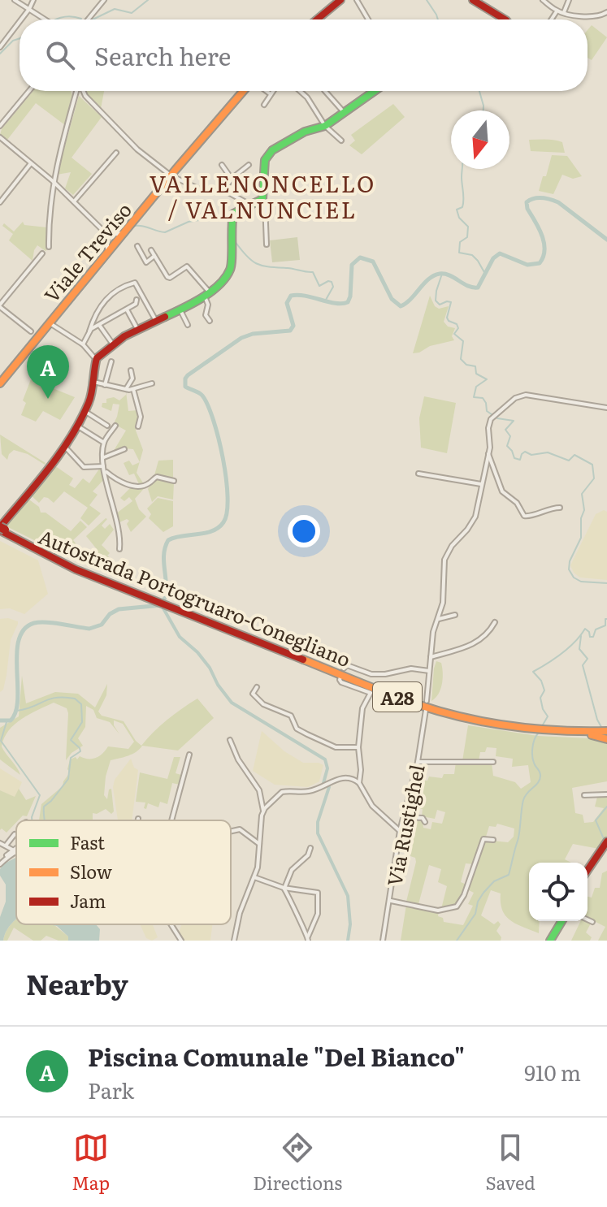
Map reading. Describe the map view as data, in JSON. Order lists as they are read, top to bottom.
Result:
{
  "streets": {
    "main road": ["Viale Treviso", "Autostrada Portogruaro-Conegliano", "A28"],
    "street": ["Via Rustighel"]
  },
  "districts": ["VALLENONCELLO / VALNUNCIEL"],
  "legend": ["Fast", "Slow", "Jam"],
  "north": "bottom",
  "page": {
    "search": "Search here",
    "pins": "A",
    "heading": "Nearby",
    "list": [
      {
        "mark": "A",
        "name": "Piscina Comunale \"Del Bianco\"",
        "note": "Park",
        "value": "910 m"
      }
    ],
    "nav": ["Map", "Directions", "Saved"]
  }
}
